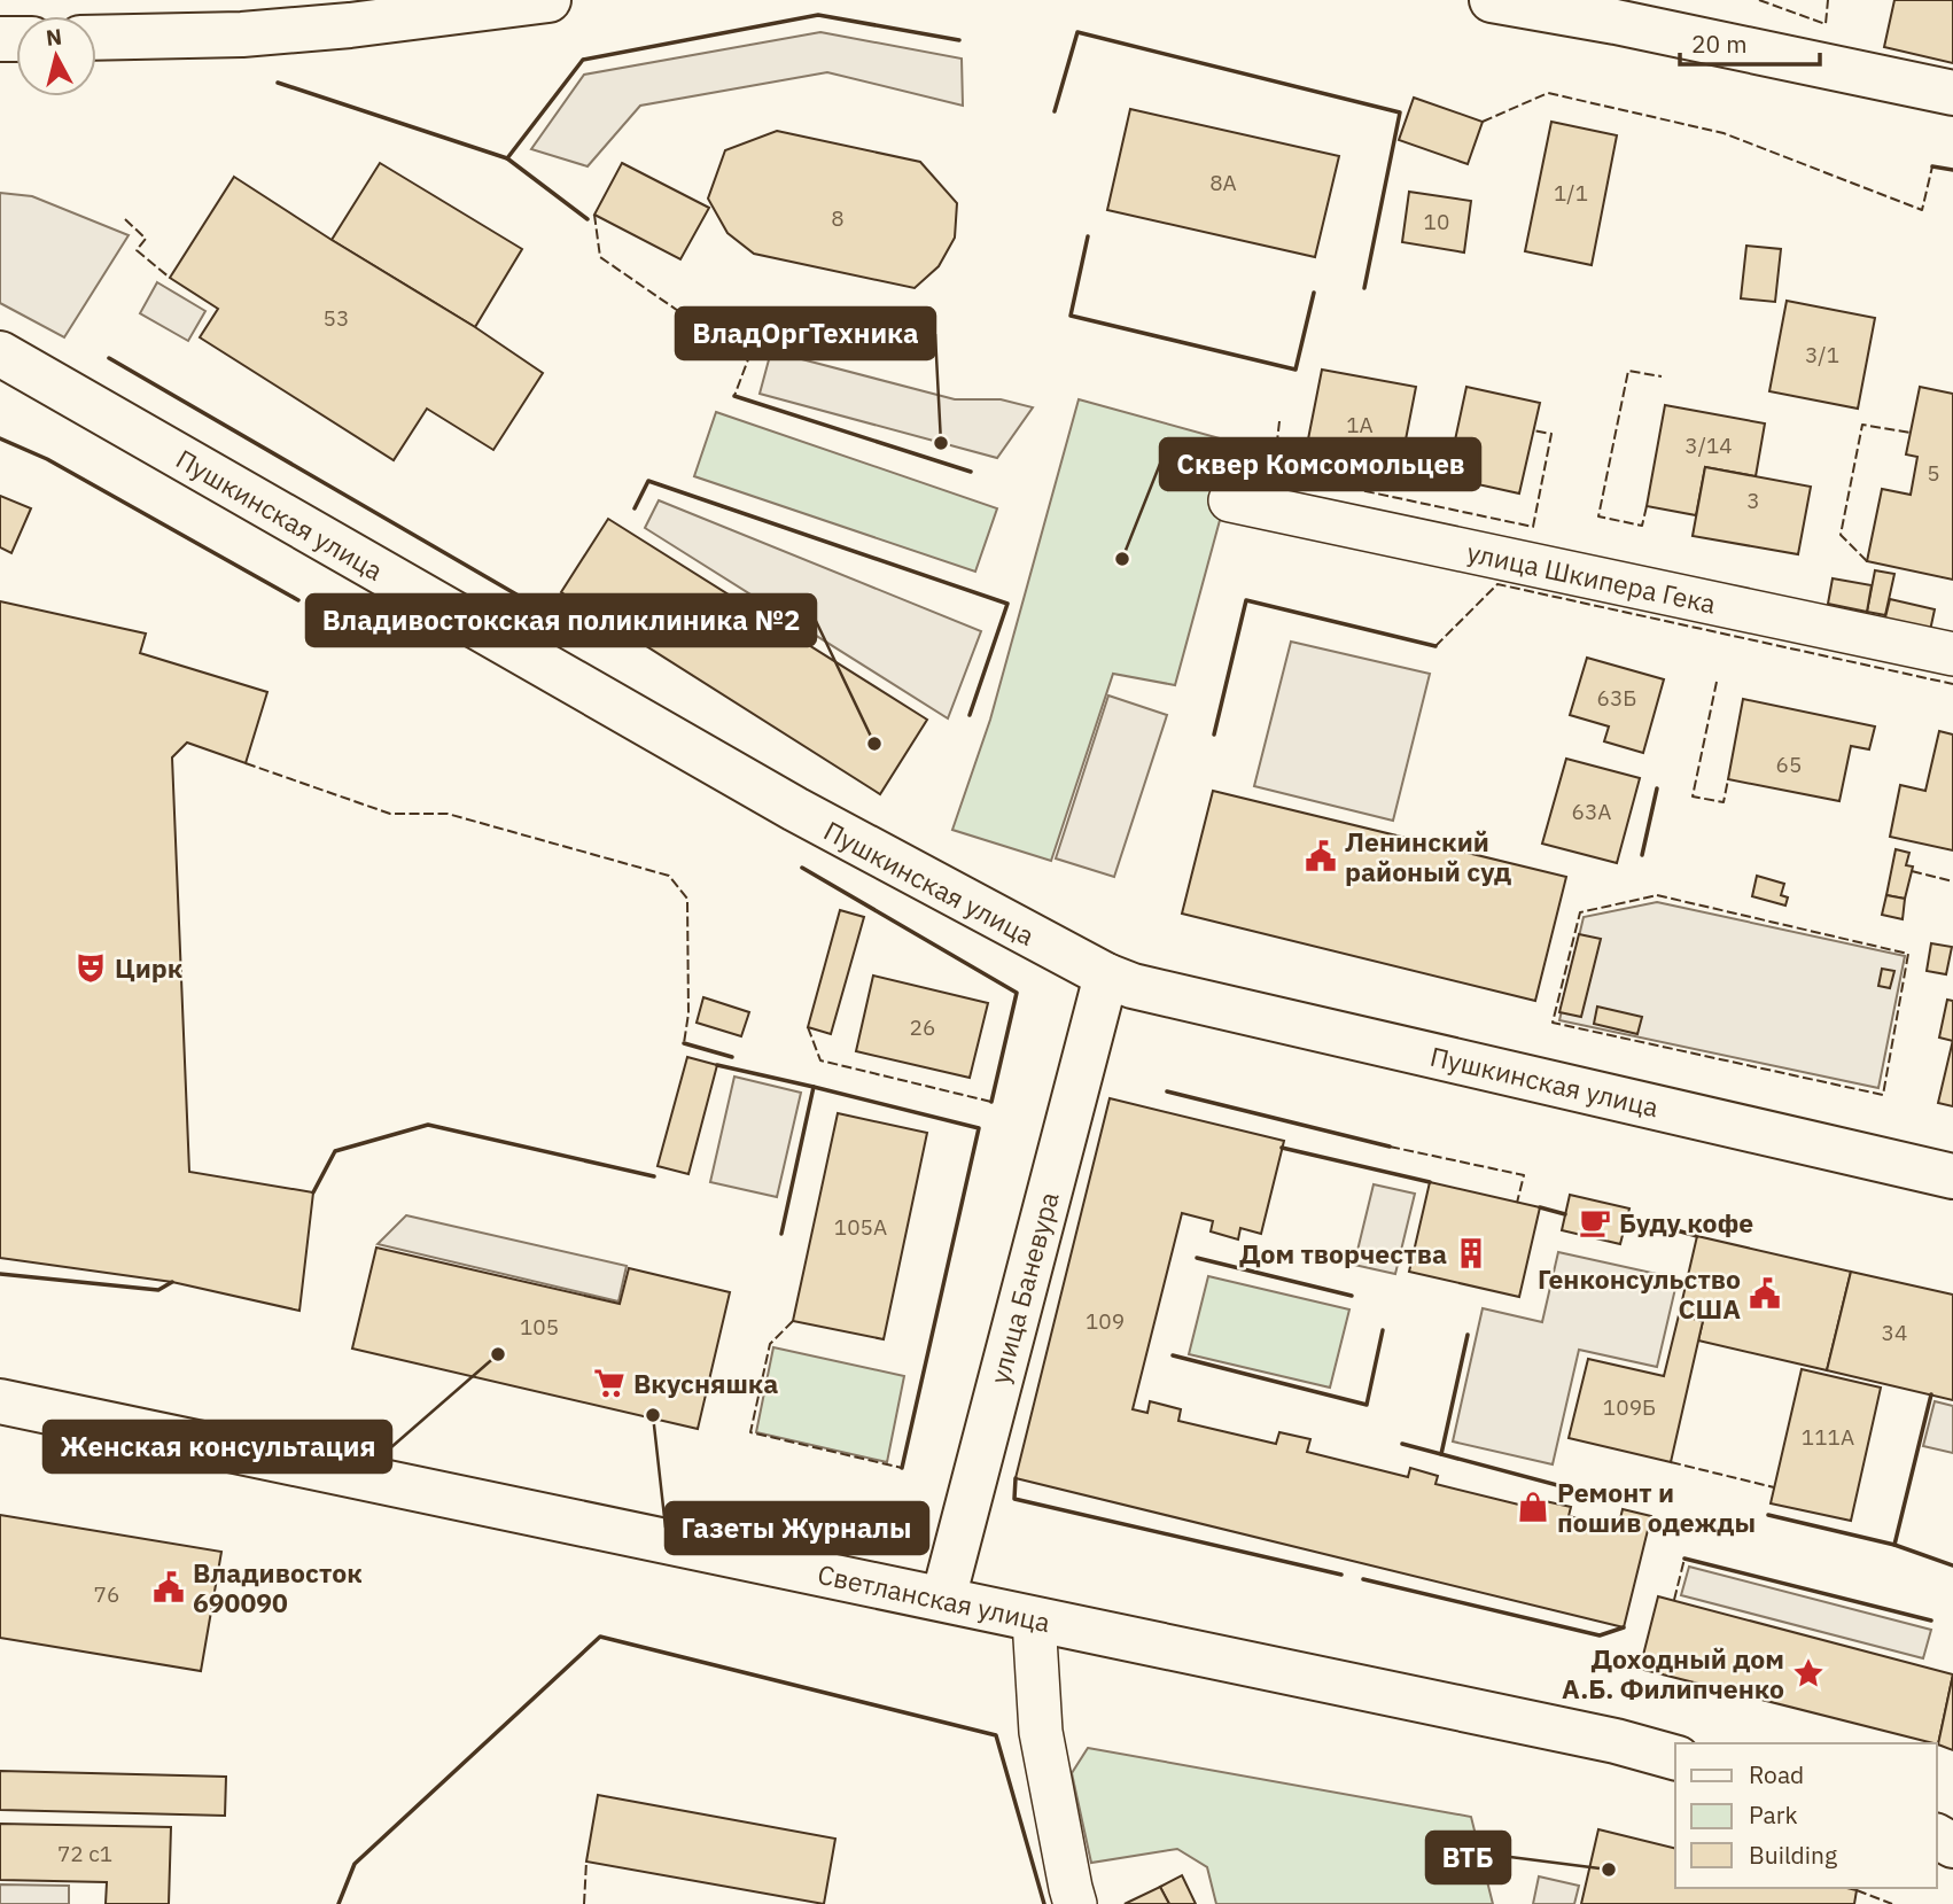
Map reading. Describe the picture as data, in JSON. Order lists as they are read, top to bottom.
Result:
{
  "streets": {
    "main road": ["Пушкинская улица", "улица Баневура", "Светланская улица"],
    "street": ["улица Шкипера Гека"]
  },
  "crossings": [
    ["Пушкинская улица", "улица Баневура"],
    ["улица Баневура", "Светланская улица"]
  ],
  "places": {
    "other": [
      "ВладОргТехника",
      "Сквер Комсомольцев",
      "Владивостокская поликлиника №2",
      "Женская консультация",
      "Газеты Журналы",
      "ВТБ"
    ],
    "public building": ["Ленинский районый суд", "Генконсульство США", "Владивосток 690090"],
    "theatre": ["Цирк"],
    "cafe": ["Буду кофе"],
    "building": ["Дом творчества"],
    "supermarket": ["Вкусняшка"],
    "shop": ["Ремонт и пошив одежды"],
    "place": ["Доходный дом А.Б. Филипченко"]
  },
  "house_numbers": [
    "8А",
    "1/1",
    "8",
    "10",
    "53",
    "3/1",
    "1А",
    "3/14",
    "5",
    "3",
    "63Б",
    "65",
    "63А",
    "26",
    "105А",
    "109",
    "105",
    "34",
    "109Б",
    "111А",
    "76",
    "72 с1"
  ],
  "legend": ["Road", "Park", "Building"],
  "scale_bar": "20 m",
  "north": "top"
}
